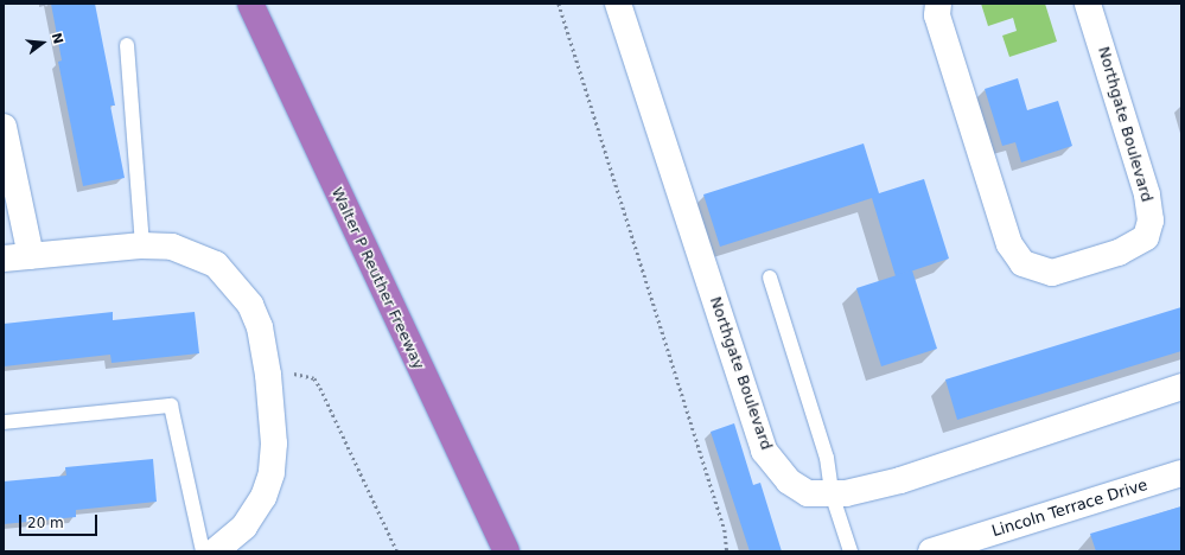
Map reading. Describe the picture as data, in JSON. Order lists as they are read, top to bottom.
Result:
{
  "streets": {
    "highway": ["Walter P Reuther Freeway"],
    "street": ["Northgate Boulevard", "Lincoln Terrace Drive"]
  },
  "scale_bar": "20 m",
  "north": "right"
}
